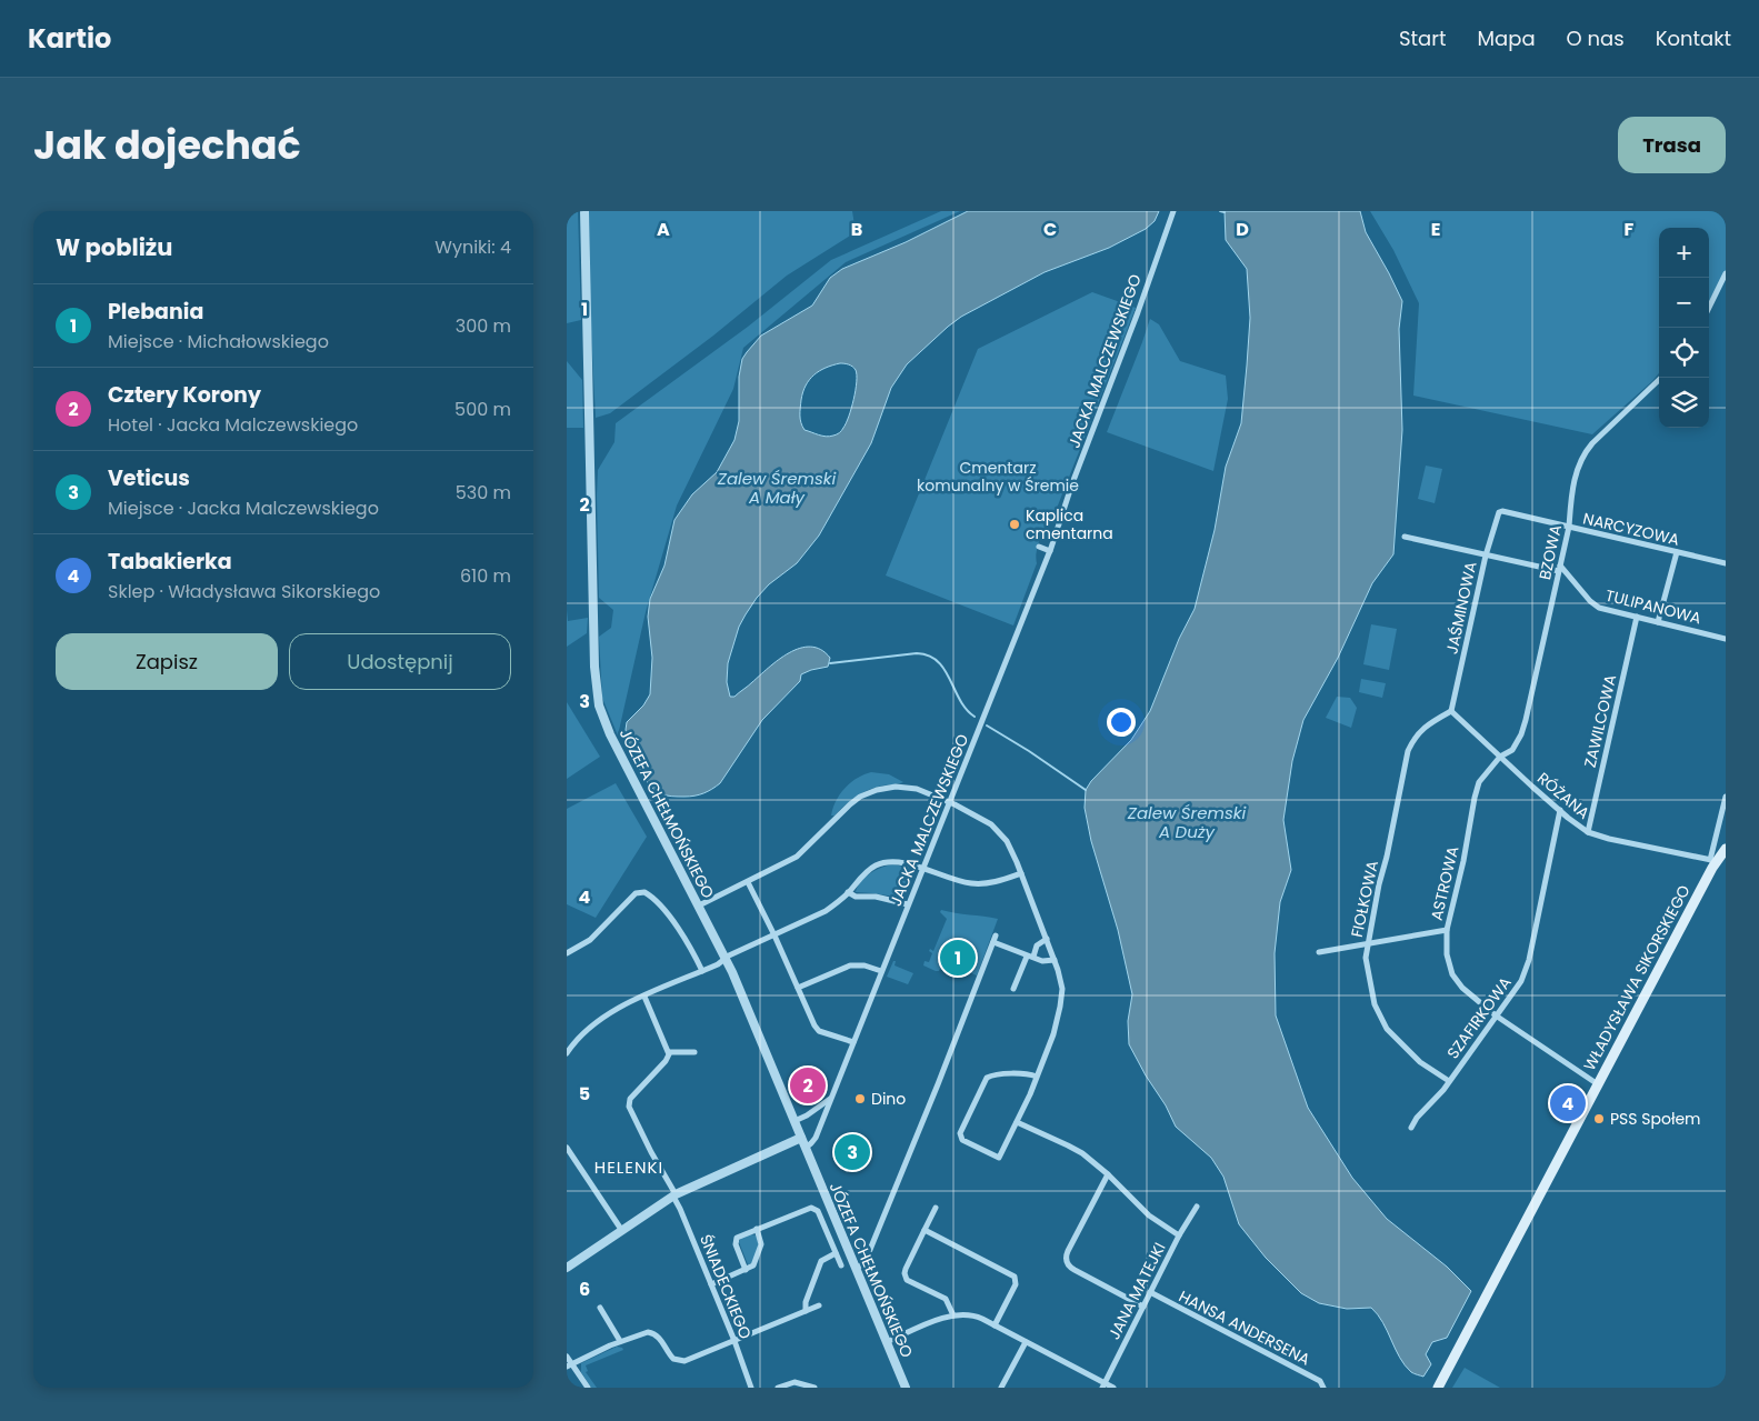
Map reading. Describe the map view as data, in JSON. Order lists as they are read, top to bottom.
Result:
{
  "streets": {
    "main road": ["WŁADYSŁAWA SIKORSKIEGO"],
    "street": [
      "JACKA MALCZEWSKIEGO",
      "NARCYZOWA",
      "BZOWA",
      "TULIPANOWA",
      "JAŚMINOWA",
      "ZAWILCOWA",
      "RÓŻANA",
      "JÓZEFA CHEŁMOŃSKIEGO",
      "ASTROWA",
      "FIOŁKOWA",
      "SZAFIRKOWA",
      "ŚNIADECKIEGO",
      "JANA MATEJKI",
      "HANSA ANDERSENA"
    ]
  },
  "crossings": [
    ["JACKA MALCZEWSKIEGO", "JÓZEFA CHEŁMOŃSKIEGO"],
    ["NARCYZOWA", "BZOWA"],
    ["NARCYZOWA", "JAŚMINOWA"],
    ["BZOWA", "TULIPANOWA"],
    ["BZOWA", "RÓŻANA"],
    ["BZOWA", "ASTROWA"],
    ["TULIPANOWA", "ZAWILCOWA"],
    ["JAŚMINOWA", "RÓŻANA"],
    ["JAŚMINOWA", "FIOŁKOWA"],
    ["ZAWILCOWA", "RÓŻANA"],
    ["RÓŻANA", "ASTROWA"],
    ["RÓŻANA", "FIOŁKOWA"],
    ["RÓŻANA", "WŁADYSŁAWA SIKORSKIEGO"],
    ["RÓŻANA", "SZAFIRKOWA"],
    ["ASTROWA", "WŁADYSŁAWA SIKORSKIEGO"],
    ["ASTROWA", "SZAFIRKOWA"],
    ["FIOŁKOWA", "SZAFIRKOWA"],
    ["JANA MATEJKI", "HANSA ANDERSENA"]
  ],
  "districts": ["HELENKI"],
  "water": ["Zalew Śremski A Mały", "Zalew Śremski A Duży"],
  "parks": ["Cmentarz komunalny w Śremie"],
  "places": ["Kaplica cmentarna", "Dino", "PSS Społem"],
  "page": {
    "header": "Kartio",
    "nav": [
      "Start",
      "Mapa",
      "O nas",
      "Kontakt"
    ],
    "title": "Jak dojechać",
    "buttons": [
      "Trasa",
      ["Zapisz", "Udostępnij"]
    ],
    "heading": ["W pobliżu", "Wyniki: 4"],
    "map_buttons": ["+", "−"],
    "list": [
      {
        "mark": "1",
        "name": "Plebania",
        "note": "Miejsce · Michałowskiego",
        "value": "300 m"
      },
      {
        "mark": "2",
        "name": "Cztery Korony",
        "note": "Hotel · Jacka Malczewskiego",
        "value": "500 m"
      },
      {
        "mark": "3",
        "name": "Veticus",
        "note": "Miejsce · Jacka Malczewskiego",
        "value": "530 m"
      },
      {
        "mark": "4",
        "name": "Tabakierka",
        "note": "Sklep · Władysława Sikorskiego",
        "value": "610 m"
      }
    ],
    "pins": [
      "1",
      "2",
      "4",
      "3"
    ]
  },
  "grid": {
    "columns": [
      "A",
      "B",
      "C",
      "D",
      "E",
      "F"
    ],
    "rows": [
      "1",
      "2",
      "3",
      "4",
      "5",
      "6"
    ]
  }
}
